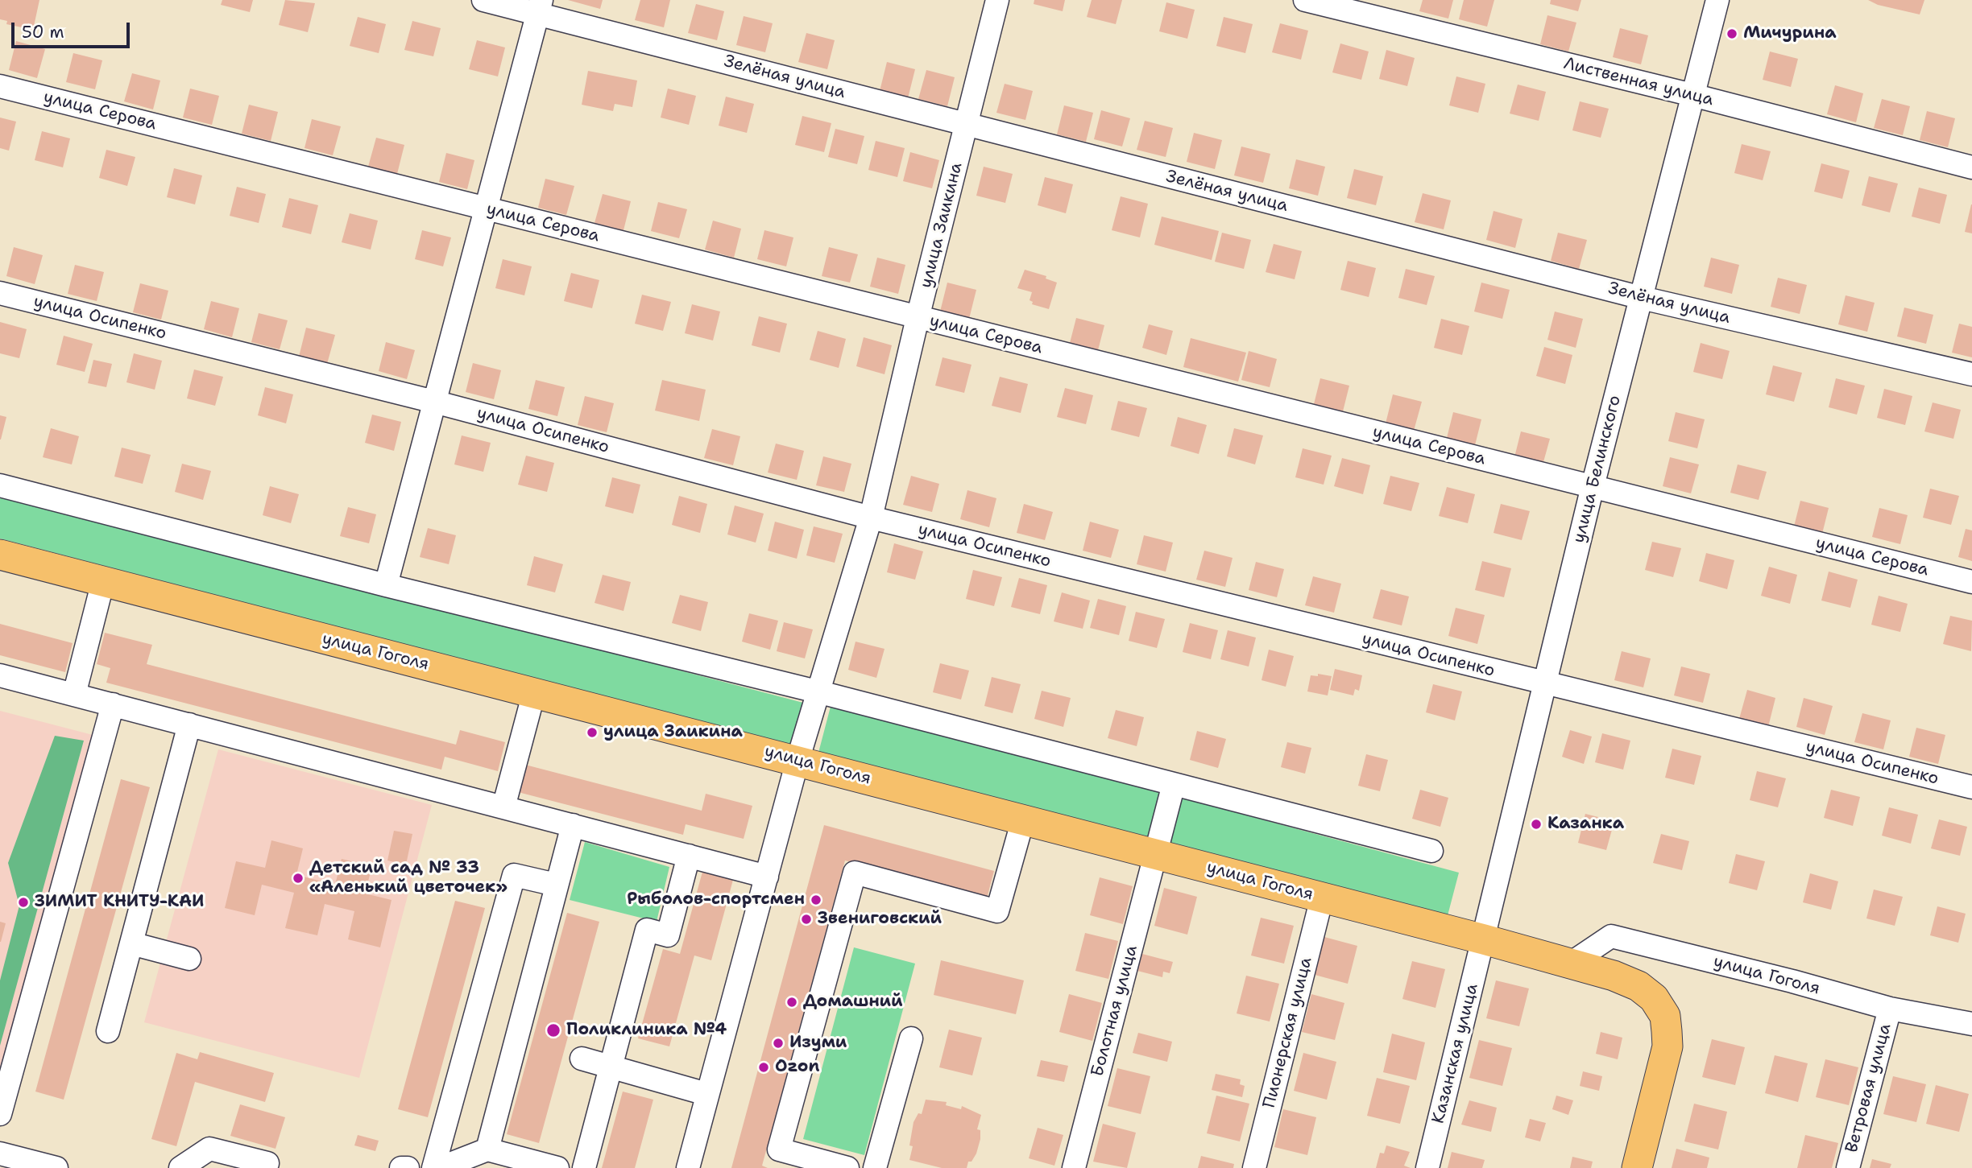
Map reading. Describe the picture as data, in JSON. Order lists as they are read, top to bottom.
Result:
{
  "streets": {
    "main road": ["улица Гоголя"],
    "street": [
      "Зелёная улица",
      "Лиственная улица",
      "улица Серова",
      "улица Заикина",
      "улица Осипенко",
      "улица Белинского",
      "Болотная улица",
      "Пионерская улица",
      "Казанская улица",
      "Ветровая улица"
    ]
  },
  "crossings": [
    ["Зелёная улица", "улица Заикина"],
    ["Зелёная улица", "улица Белинского"],
    ["Лиственная улица", "улица Белинского"],
    ["улица Серова", "улица Заикина"],
    ["улица Серова", "улица Белинского"],
    ["улица Заикина", "улица Осипенко"],
    ["улица Заикина", "улица Гоголя"],
    ["улица Осипенко", "улица Белинского"],
    ["улица Белинского", "улица Гоголя"],
    ["улица Белинского", "Казанская улица"],
    ["улица Гоголя", "Болотная улица"],
    ["улица Гоголя", "Пионерская улица"],
    ["улица Гоголя", "Казанская улица"],
    ["улица Гоголя", "Ветровая улица"]
  ],
  "places": [
    "Мичурина",
    "улица Заикина",
    "Казанка",
    "Детский сад № 33 «Аленький цветочек»",
    "Рыболов-спортсмен",
    "ЗИМИТ КНИТУ-КАИ",
    "Звениговский",
    "Домашний",
    "Поликлиника №4",
    "Изуми",
    "Ozon"
  ],
  "scale_bar": "50 m"
}
